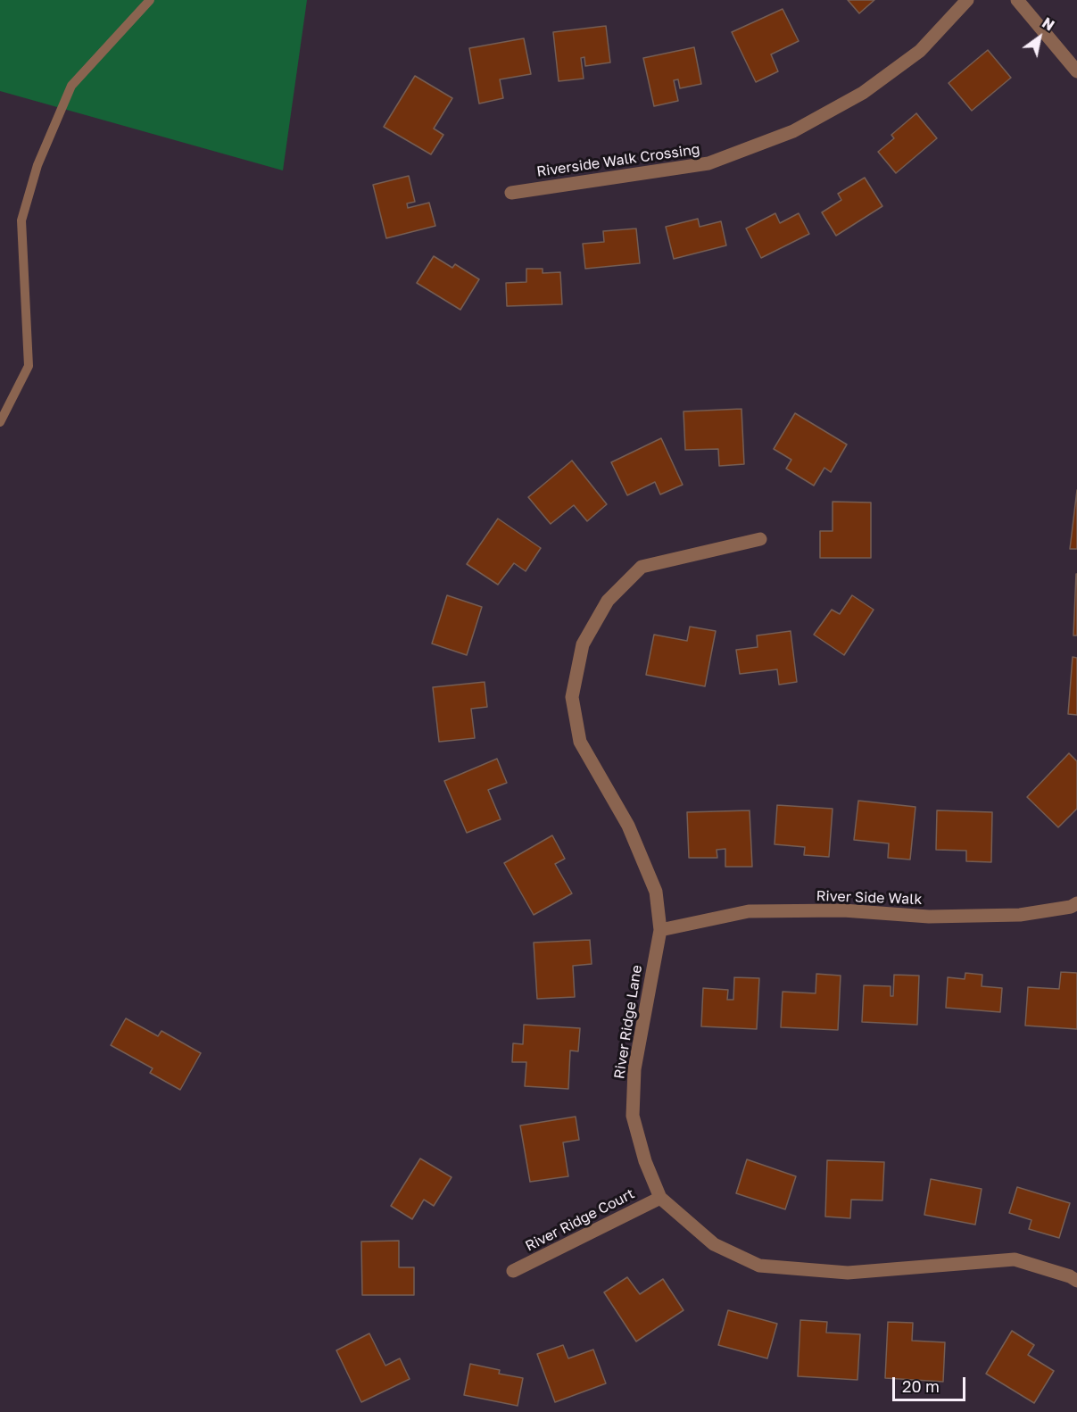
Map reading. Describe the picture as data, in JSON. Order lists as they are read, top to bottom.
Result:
{
  "streets": {
    "street": [
      "Riverside Walk Crossing",
      "River Side Walk",
      "River Ridge Lane",
      "River Ridge Court"
    ]
  },
  "crossings": [
    ["River Side Walk", "River Ridge Lane"],
    ["River Ridge Lane", "River Ridge Court"]
  ],
  "scale_bar": "20 m",
  "north": "top right"
}
